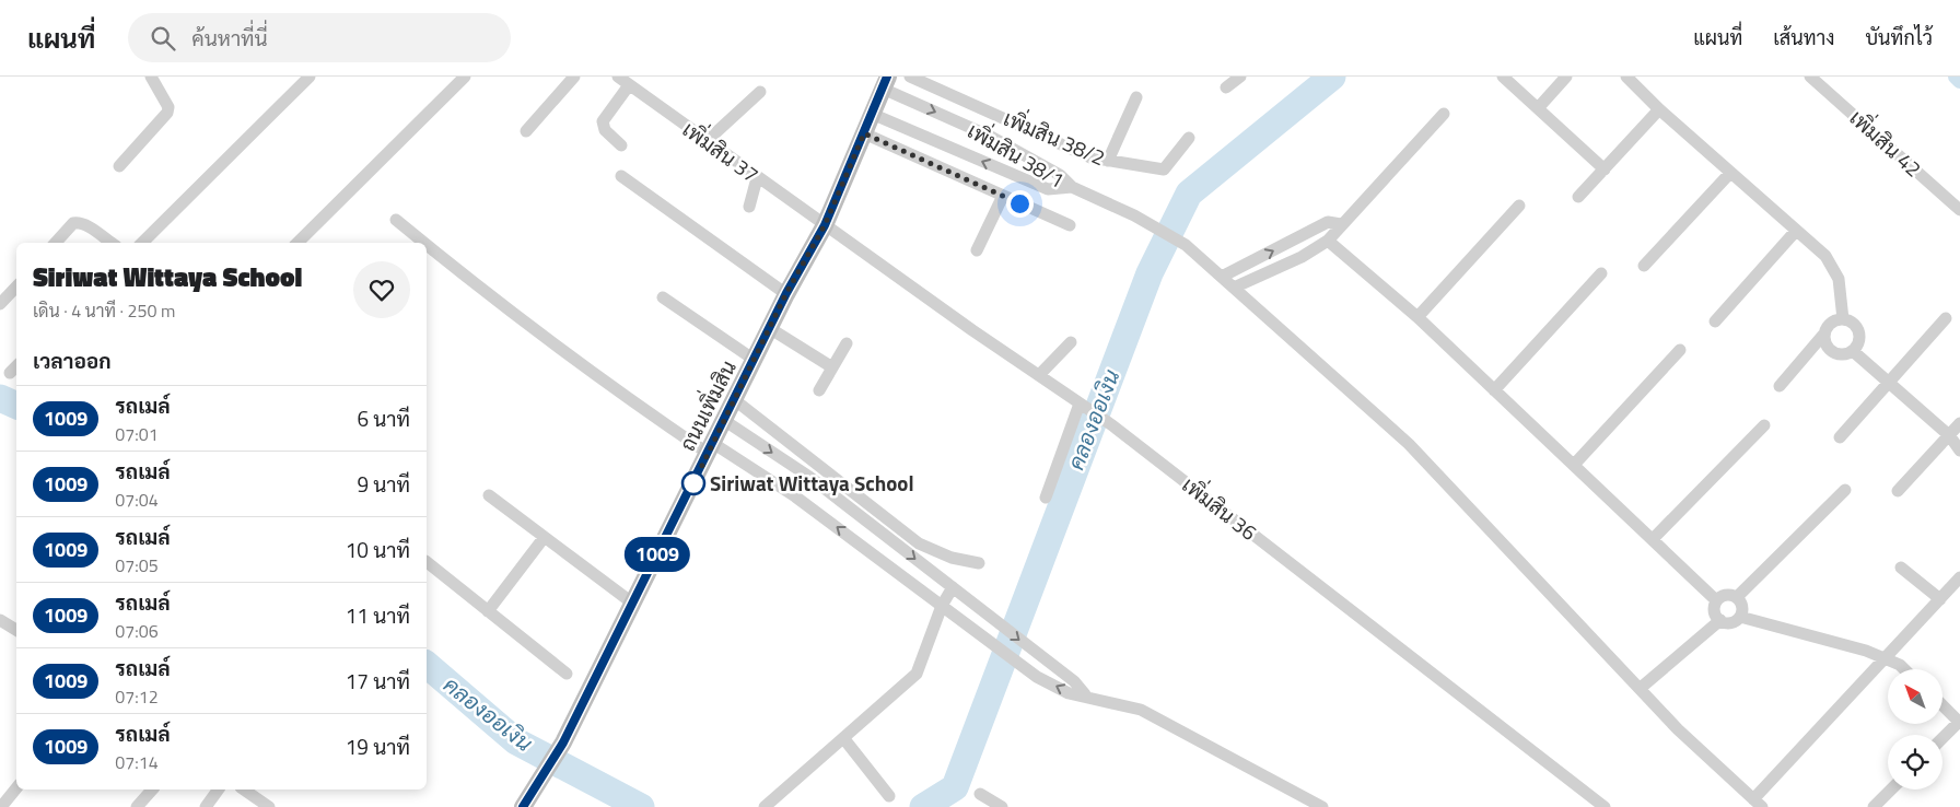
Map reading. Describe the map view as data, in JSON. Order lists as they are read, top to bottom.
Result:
{
  "streets": {
    "street": [
      "เพิ่มสิน 38/2",
      "เพิ่มสิน 42",
      "เพิ่มสิน 37",
      "เพิ่มสิน 38/1",
      "ถนนเพิ่มสิน",
      "เพิ่มสิน 36"
    ]
  },
  "crossings": [
    ["เพิ่มสิน 37", "ถนนเพิ่มสิน"],
    ["เพิ่มสิน 37", "เพิ่มสิน 36"],
    ["เพิ่มสิน 38/1", "ถนนเพิ่มสิน"],
    ["ถนนเพิ่มสิน", "เพิ่มสิน 36"]
  ],
  "water": ["คลองออเงิน"],
  "places": ["Siriwat Wittaya School"],
  "lines": ["bus line 1009"],
  "north": "top left",
  "page": {
    "header": "แผนที่",
    "search": "ค้นหาที่นี่",
    "nav": ["แผนที่", "เส้นทาง", "บันทึกไว้"],
    "on_map": "1009",
    "heading": [
      ["Siriwat Wittaya School", "เดิน · 4 นาที · 250 m"],
      "เวลาออก"
    ],
    "list": [
      {
        "mark": "1009",
        "name": "รถเมล์",
        "note": "07:01",
        "value": "6 นาที"
      },
      {
        "mark": "1009",
        "name": "รถเมล์",
        "note": "07:04",
        "value": "9 นาที"
      },
      {
        "mark": "1009",
        "name": "รถเมล์",
        "note": "07:05",
        "value": "10 นาที"
      },
      {
        "mark": "1009",
        "name": "รถเมล์",
        "note": "07:06",
        "value": "11 นาที"
      },
      {
        "mark": "1009",
        "name": "รถเมล์",
        "note": "07:12",
        "value": "17 นาที"
      },
      {
        "mark": "1009",
        "name": "รถเมล์",
        "note": "07:14",
        "value": "19 นาที"
      }
    ]
  }
}
